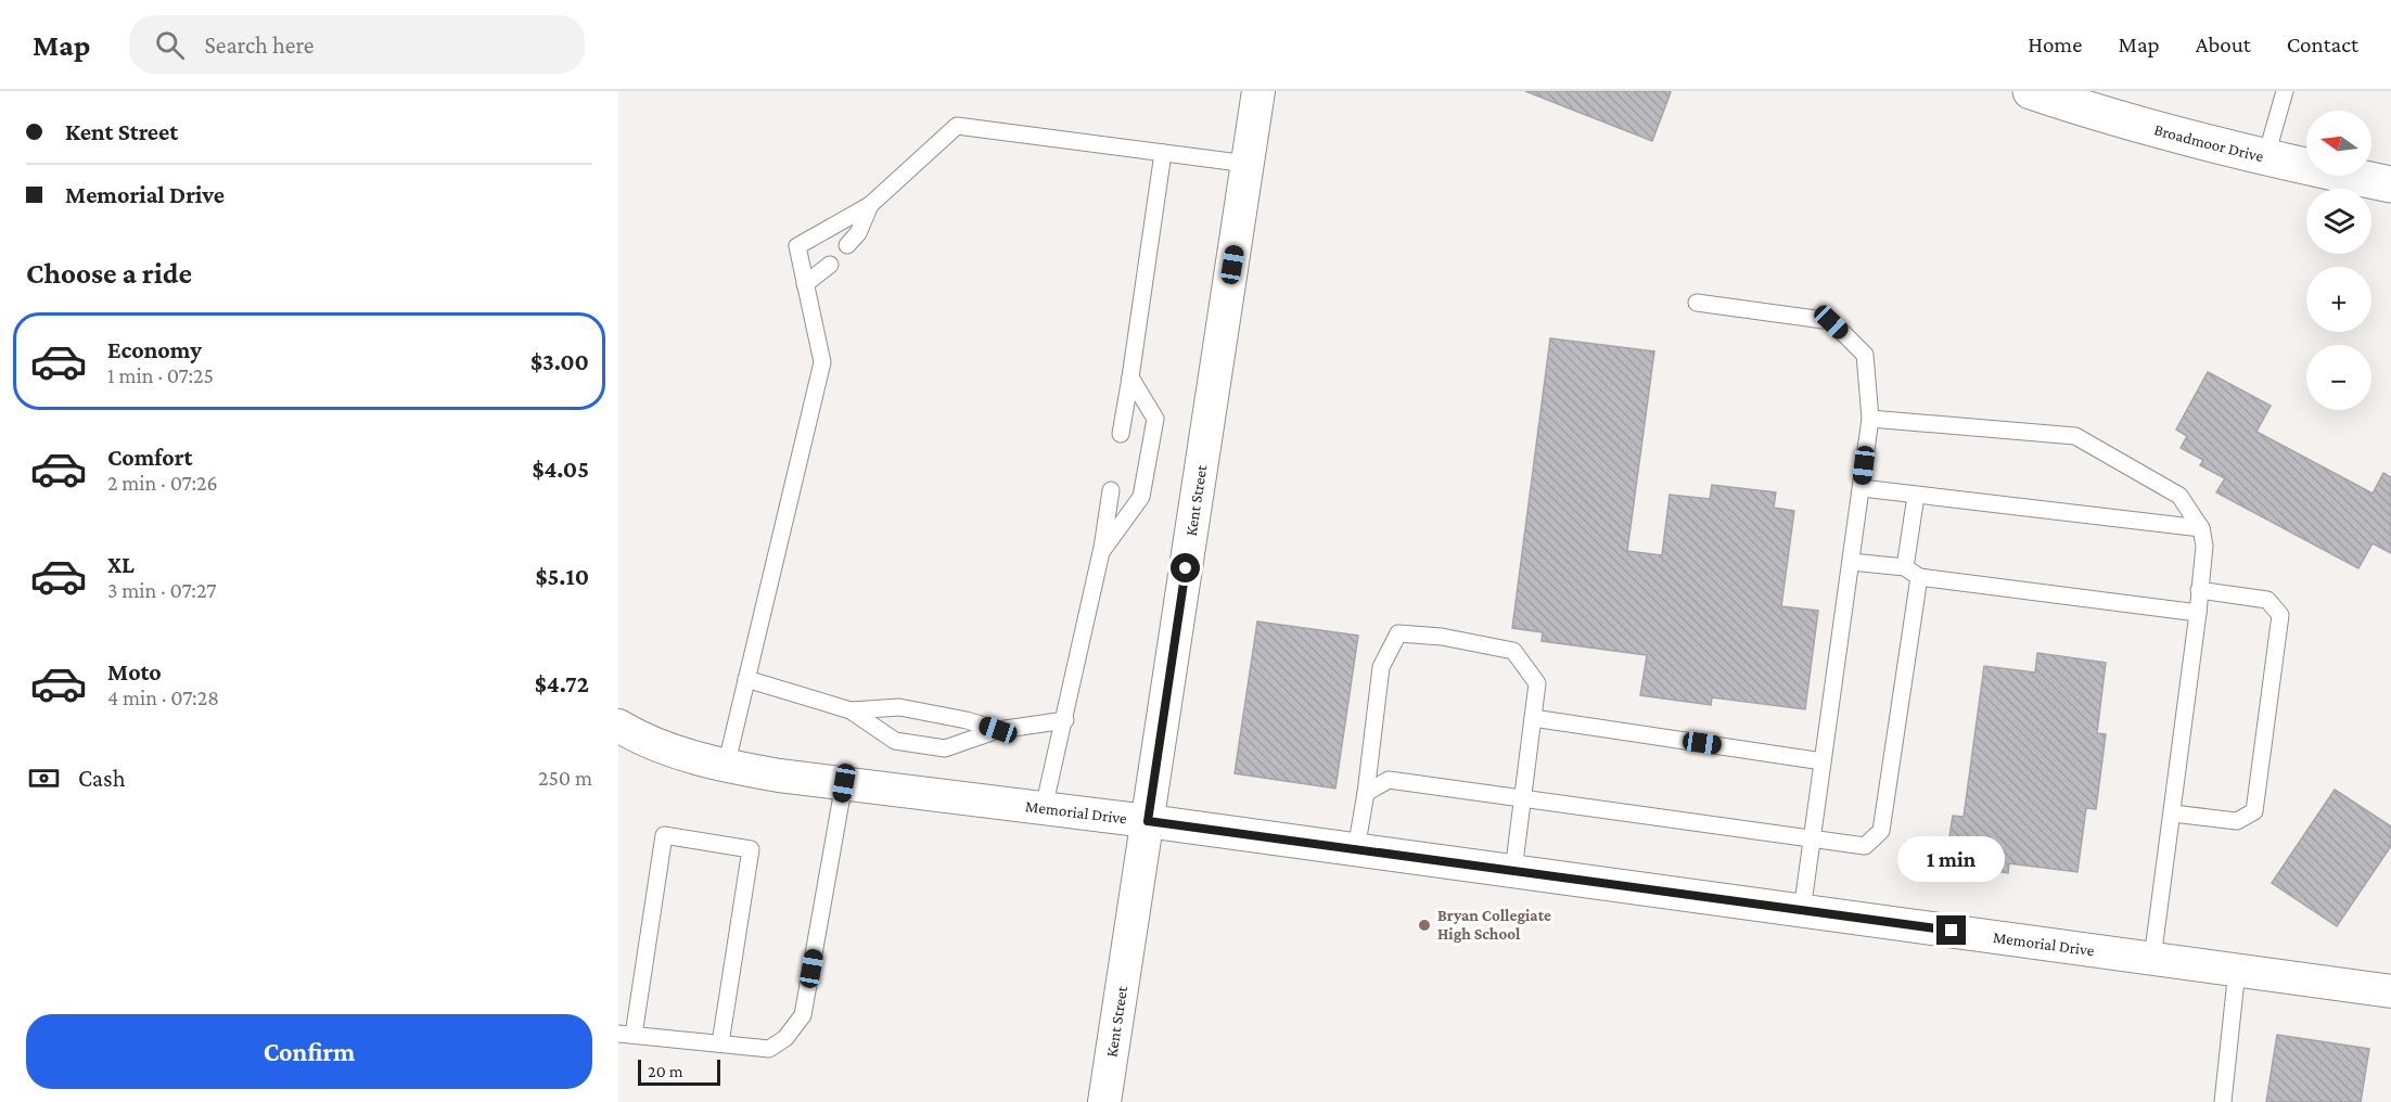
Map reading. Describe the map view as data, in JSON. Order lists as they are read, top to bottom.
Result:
{
  "streets": {
    "street": ["Broadmoor Drive", "Kent Street", "Memorial Drive"]
  },
  "crossings": [
    ["Kent Street", "Memorial Drive"]
  ],
  "places": ["Bryan Collegiate High School"],
  "scale_bar": "20 m",
  "north": "left",
  "page": {
    "header": "Map",
    "search": "Search here",
    "nav": [
      "Home",
      "Map",
      "About",
      "Contact"
    ],
    "banner": ["Kent Street", "Memorial Drive"],
    "map_buttons": ["+", "−"],
    "heading": "Choose a ride",
    "list": [
      {
        "name": "Economy",
        "note": "1 min · 07:25",
        "value": "$3.00"
      },
      {
        "name": "Comfort",
        "note": "2 min · 07:26",
        "value": "$4.05"
      },
      {
        "name": "XL",
        "note": "3 min · 07:27",
        "value": "$5.10"
      },
      {
        "name": "Moto",
        "note": "4 min · 07:28",
        "value": "$4.72"
      }
    ],
    "pay": ["Cash", "250 m"],
    "bubble": "1 min",
    "buttons": "Confirm",
    "scale": "20 m"
  }
}
